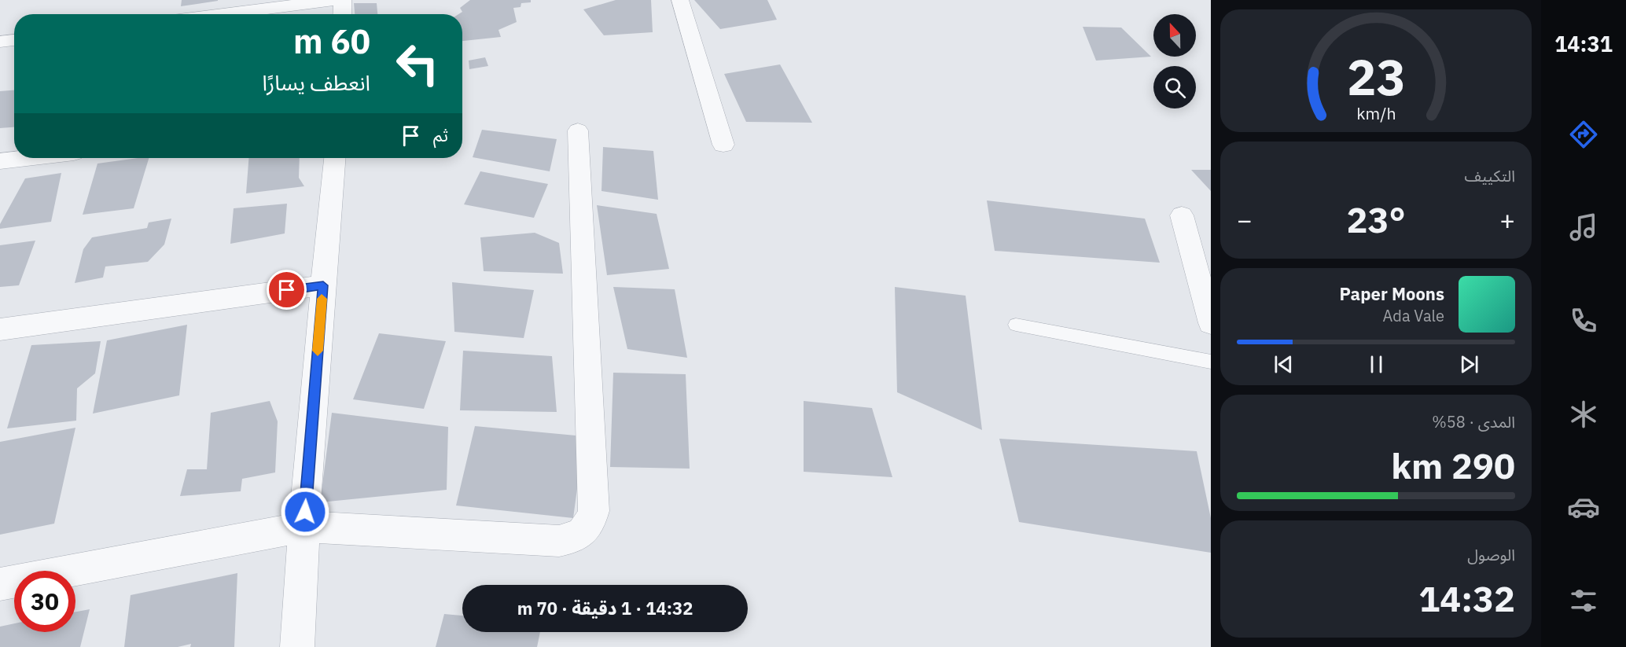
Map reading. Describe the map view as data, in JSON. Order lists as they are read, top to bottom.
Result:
{
  "north": "top",
  "page": {
    "tabs": "14:31",
    "turn": ["60 m", "انعطف يسارًا"],
    "then": "ثم",
    "tile": [
      "التكييف",
      ["المدى · 58%", "290 km"],
      ["الوصول", "14:32"]
    ],
    "heat": ["−", "23°", "+"],
    "song": ["Paper Moons", "Ada Vale"],
    "limit": "30",
    "trip": "14:32 · 1 دقيقة · 70 m",
    "gauge": ["23", "km/h"]
  }
}
